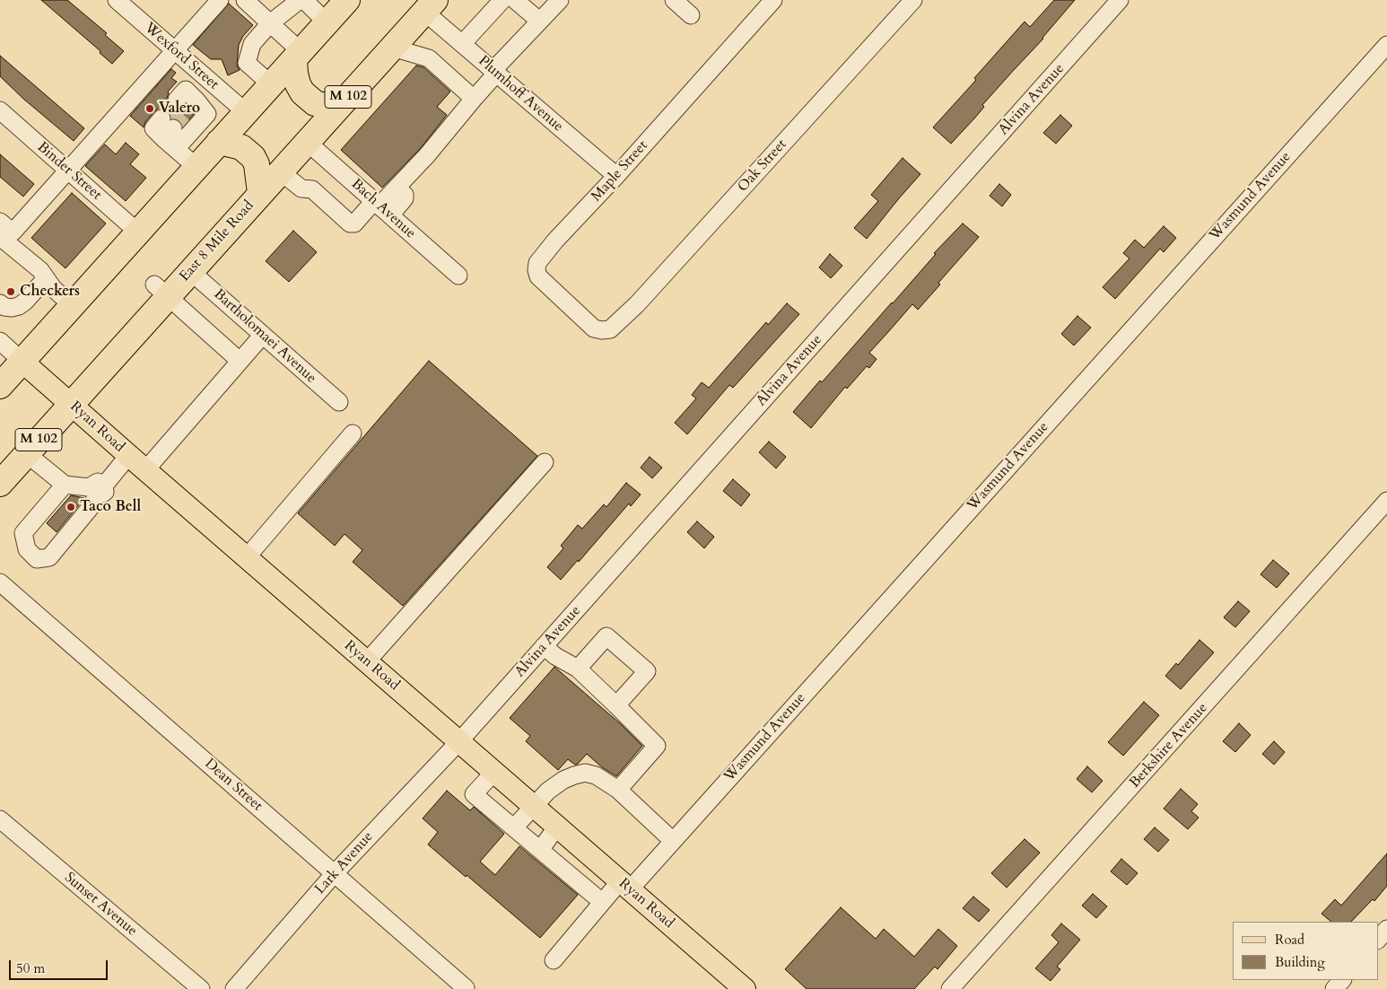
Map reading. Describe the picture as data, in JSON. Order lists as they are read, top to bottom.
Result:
{
  "streets": {
    "highway": ["M 102", "East 8 Mile Road"],
    "main road": ["Ryan Road"],
    "street": [
      "Wexford Street",
      "Plumhoff Avenue",
      "Alvina Avenue",
      "Oak Street",
      "Binder Street",
      "Maple Street",
      "Wasmund Avenue",
      "Bach Avenue",
      "Bartholomaei Avenue",
      "Berkshire Avenue",
      "Dean Street",
      "Lark Avenue",
      "Sunset Avenue"
    ]
  },
  "crossings": [
    ["Plumhoff Avenue", "Maple Street"],
    ["Plumhoff Avenue", "East 8 Mile Road"],
    ["Alvina Avenue", "Ryan Road"],
    ["Alvina Avenue", "Lark Avenue"],
    ["Oak Street", "Maple Street"],
    ["Wasmund Avenue", "Ryan Road"],
    ["Bach Avenue", "East 8 Mile Road"],
    ["East 8 Mile Road", "Bartholomaei Avenue"],
    ["East 8 Mile Road", "Ryan Road"],
    ["Ryan Road", "Lark Avenue"],
    ["Dean Street", "Lark Avenue"]
  ],
  "places": ["Valero", "Checkers", "Taco Bell"],
  "legend": ["Road", "Building"],
  "scale_bar": "50 m"
}
